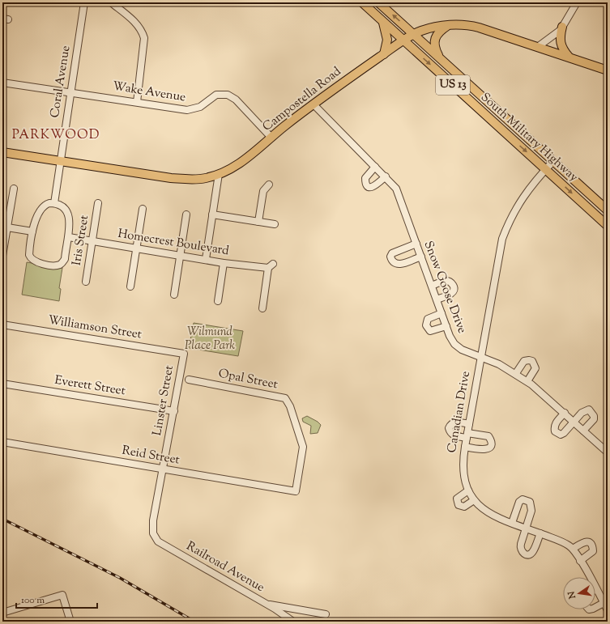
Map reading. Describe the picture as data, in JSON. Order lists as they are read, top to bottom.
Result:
{
  "streets": {
    "main road": ["US 13", "Campostella Road", "South Military Highway"],
    "street": [
      "Coral Avenue",
      "Wake Avenue",
      "Iris Street",
      "Homecrest Boulevard",
      "Snow Goose Drive",
      "Williamson Street",
      "Opal Street",
      "Everett Street",
      "Linster Street",
      "Canadian Drive",
      "Reid Street",
      "Railroad Avenue"
    ]
  },
  "crossings": [
    ["Coral Avenue", "Wake Avenue"],
    ["Coral Avenue", "Campostella Road"],
    ["Coral Avenue", "Homecrest Boulevard"],
    ["Wake Avenue", "Campostella Road"],
    ["Campostella Road", "South Military Highway"],
    ["Campostella Road", "Snow Goose Drive"],
    ["South Military Highway", "Canadian Drive"],
    ["Iris Street", "Homecrest Boulevard"],
    ["Snow Goose Drive", "Canadian Drive"],
    ["Williamson Street", "Linster Street"],
    ["Opal Street", "Reid Street"],
    ["Everett Street", "Linster Street"],
    ["Linster Street", "Reid Street"],
    ["Linster Street", "Railroad Avenue"]
  ],
  "districts": ["PARKWOOD"],
  "parks": ["Wilmund Place Park"],
  "scale_bar": "100 m",
  "north": "left"
}
